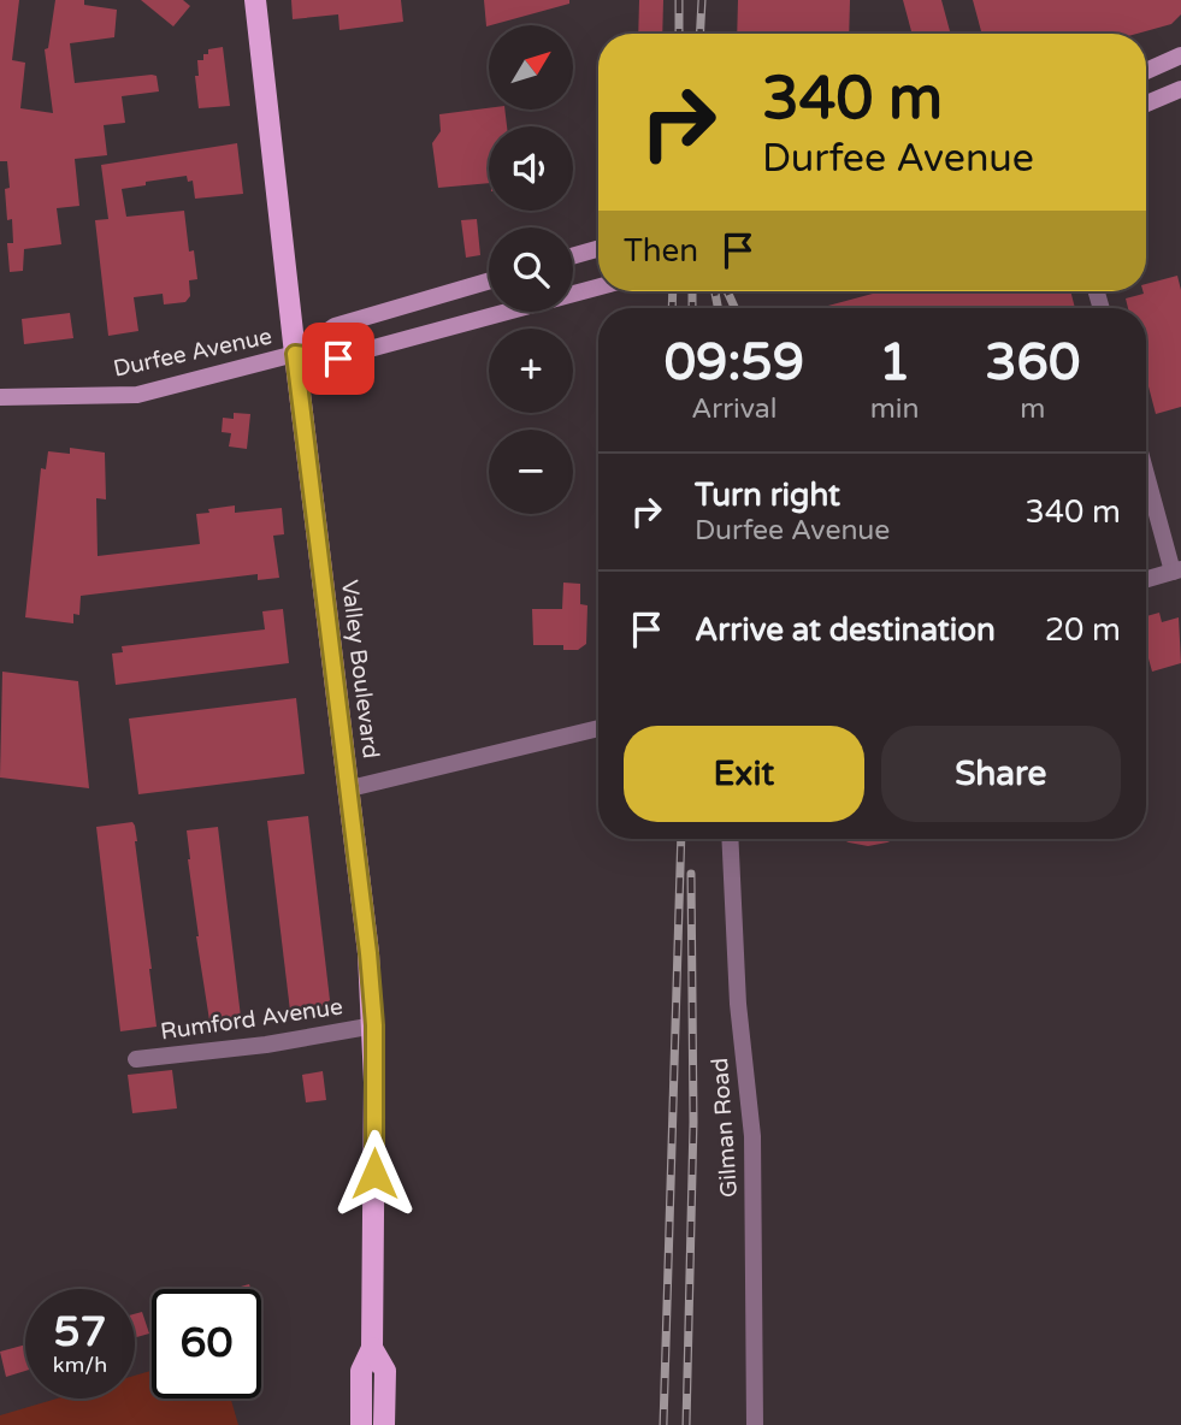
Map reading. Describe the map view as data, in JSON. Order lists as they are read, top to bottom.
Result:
{
  "streets": {
    "main road": ["Durfee Avenue", "Valley Boulevard"],
    "street": ["Rumford Avenue", "Gilman Road"]
  },
  "crossings": [
    ["Durfee Avenue", "Valley Boulevard"],
    ["Valley Boulevard", "Rumford Avenue"]
  ],
  "north": "top right",
  "page": {
    "map_buttons": ["+", "−"],
    "turn": ["340 m", "Durfee Avenue"],
    "then": "Then",
    "eta": [
      "09:59",
      "Arrival",
      "1",
      "min",
      "360",
      "m"
    ],
    "list": [
      {
        "name": "Turn right",
        "note": "Durfee Avenue",
        "value": "340 m"
      },
      {
        "name": "Arrive at destination",
        "value": "20 m"
      }
    ],
    "buttons": ["Exit", "Share"],
    "speed": "57 km/h",
    "limit": "60"
  }
}
